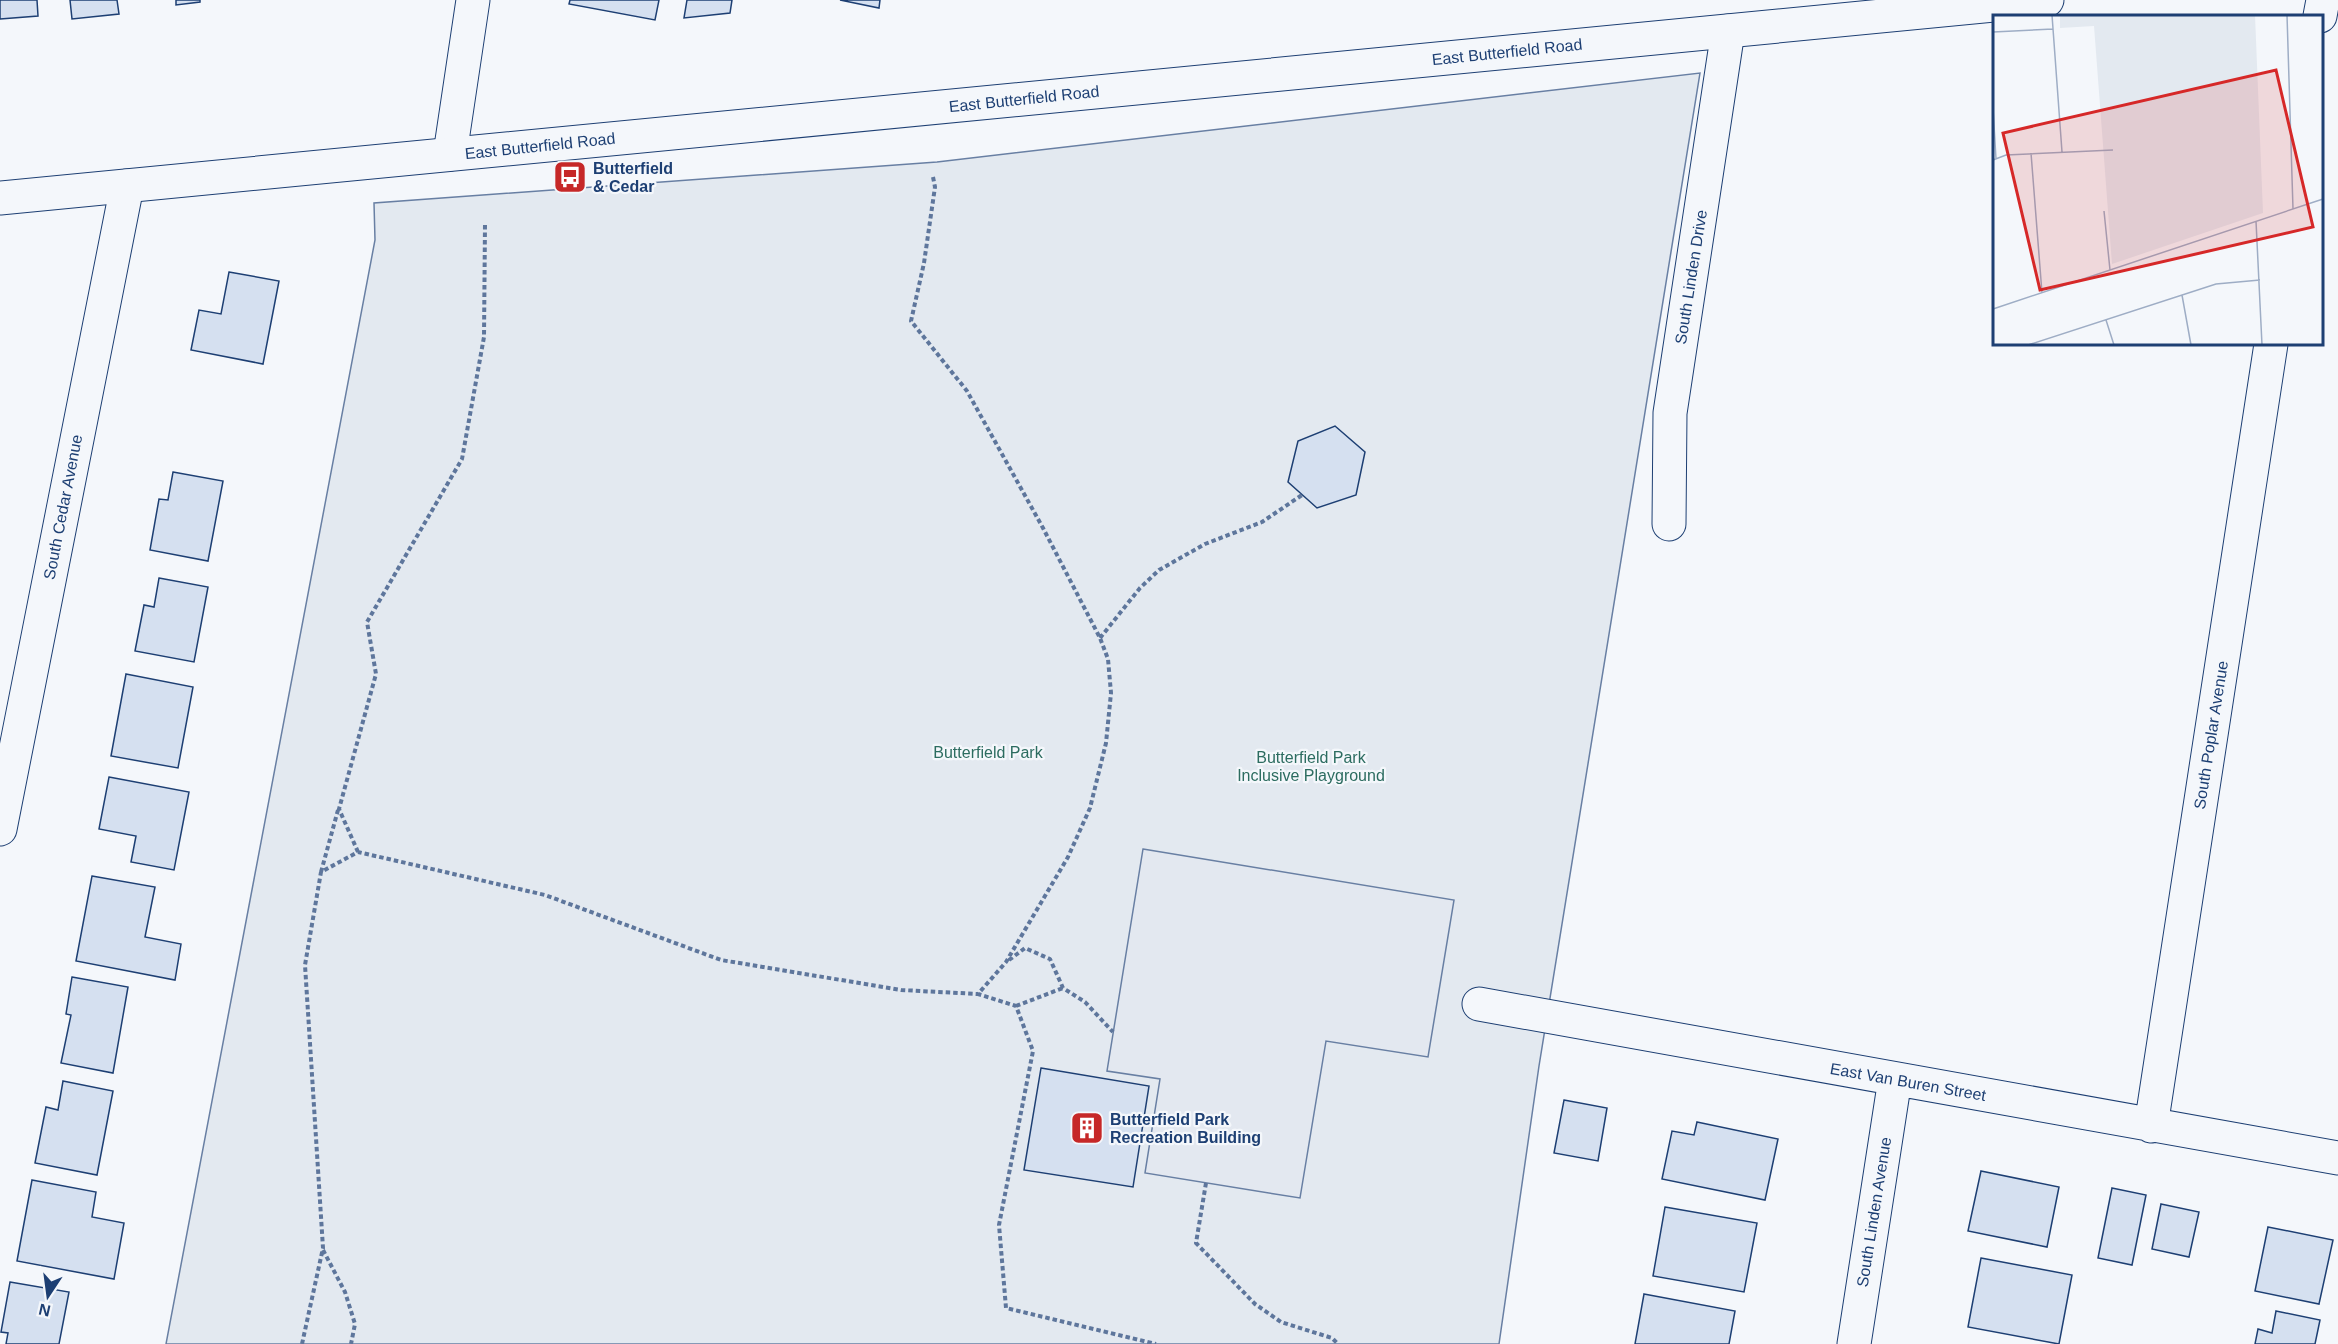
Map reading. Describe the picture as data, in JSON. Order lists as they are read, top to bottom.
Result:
{
  "streets": {
    "street": [
      "East Butterfield Road",
      "South Linden Drive",
      "South Cedar Avenue",
      "South Poplar Avenue",
      "East Van Buren Street",
      "South Linden Avenue"
    ]
  },
  "crossings": [
    ["East Butterfield Road", "South Linden Drive"],
    ["East Butterfield Road", "South Cedar Avenue"],
    ["South Poplar Avenue", "East Van Buren Street"],
    ["East Van Buren Street", "South Linden Avenue"]
  ],
  "parks": ["Butterfield Park", "Butterfield Park Inclusive Playground"],
  "places": {
    "bus stop": ["Butterfield & Cedar"],
    "building": ["Butterfield Park Recreation Building"]
  },
  "north": "bottom"
}
